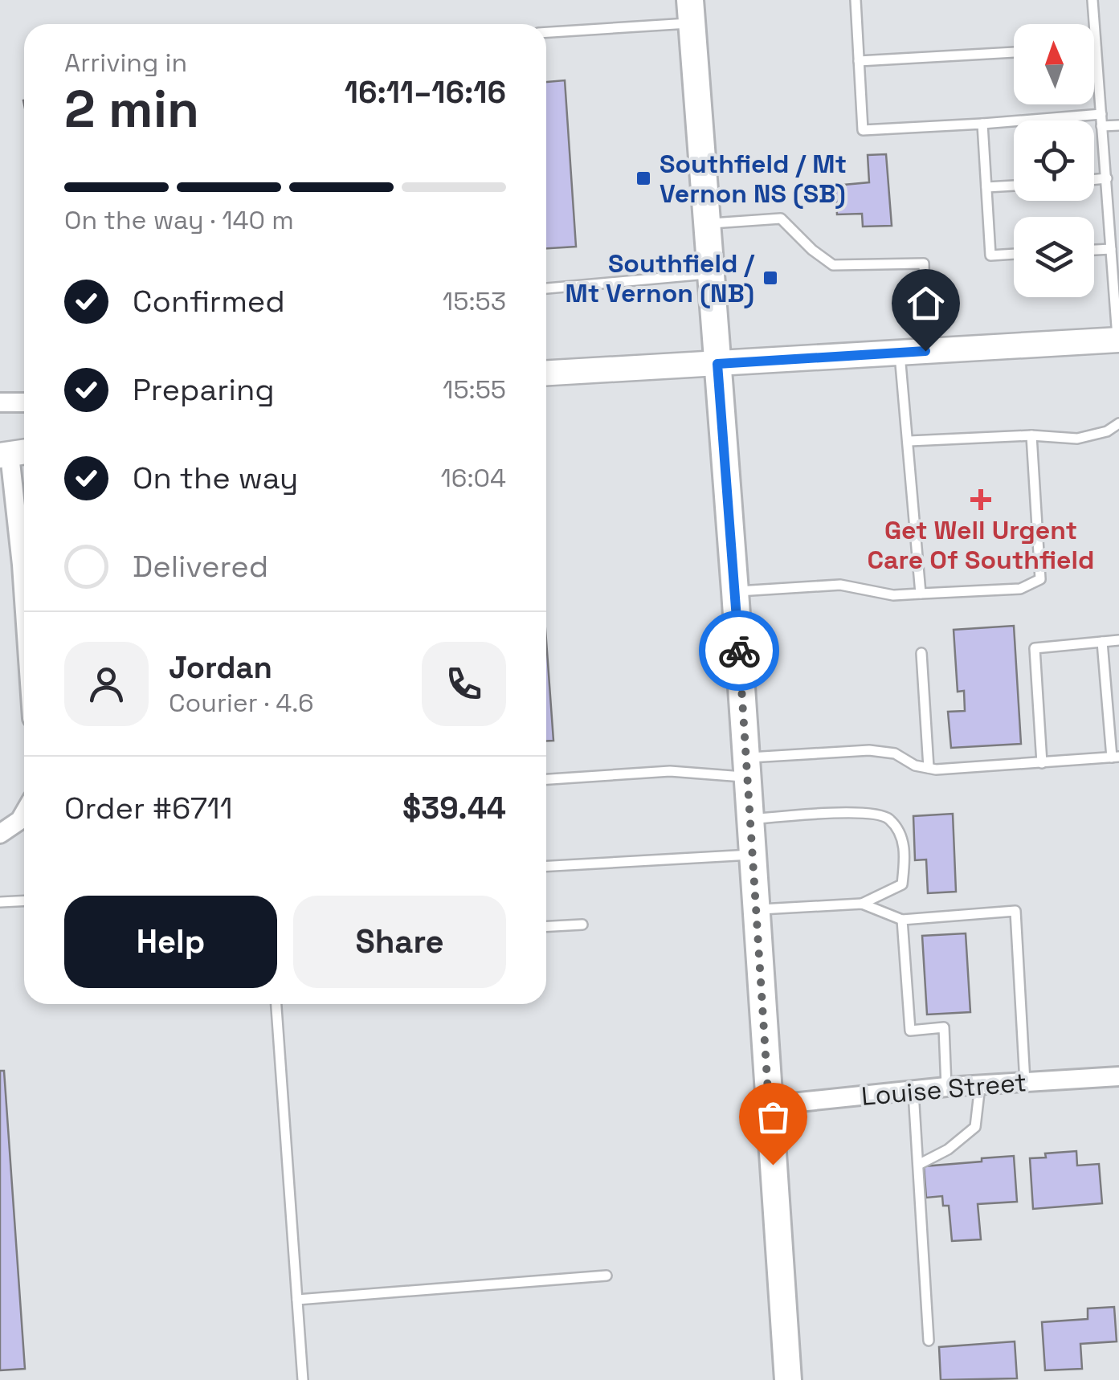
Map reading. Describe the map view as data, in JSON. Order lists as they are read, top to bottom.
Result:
{
  "streets": {
    "street": ["Louise Street"]
  },
  "places": {
    "transit": ["Southfield / Mt Vernon NS (SB)", "Southfield / Mt Vernon (NB)"],
    "health": ["Get Well Urgent Care Of Southfield"]
  },
  "north": "top",
  "page": {
    "heading": ["2 min", "Arriving in", "16:11–16:16"],
    "panel": [
      "Jordan",
      "Courier · 4.6",
      "Order #6711",
      "$39.44"
    ],
    "bar": "On the way · 140 m",
    "list": [
      ["Confirmed", "15:53"],
      ["Preparing", "15:55"],
      ["On the way", "16:04"],
      "Delivered"
    ],
    "buttons": ["Help", "Share"]
  }
}
